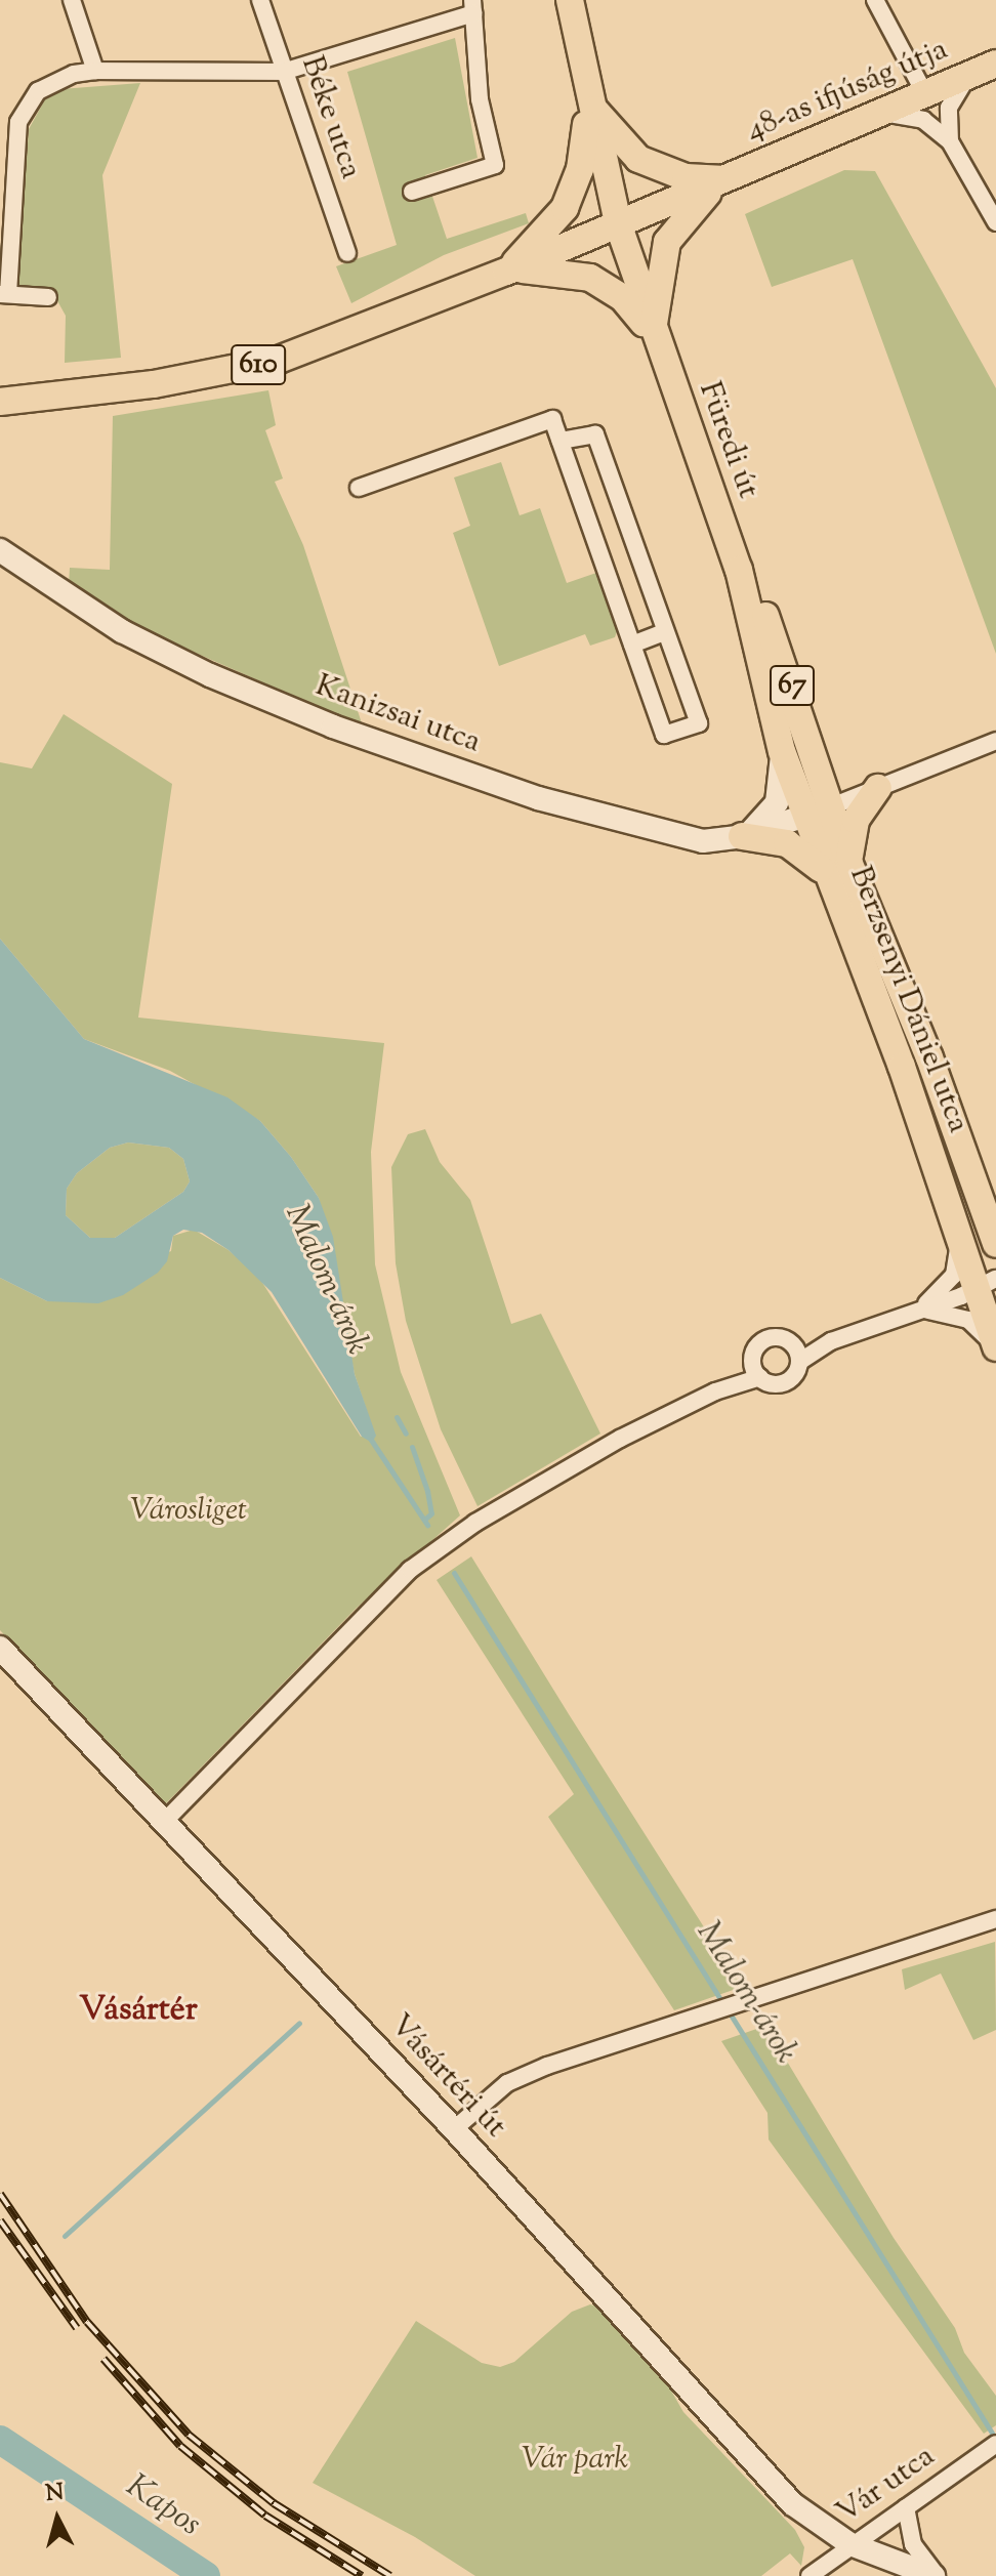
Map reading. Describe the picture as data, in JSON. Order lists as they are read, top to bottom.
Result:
{
  "streets": {
    "main road": [
      "48-as ifjúság útja",
      "610",
      "Füredi út",
      "67",
      "Berzsenyi Dániel utca"
    ],
    "street": [
      "Béke utca",
      "Kanizsai utca",
      "Vásártéri út",
      "Vár utca"
    ]
  },
  "crossings": [
    ["48-as ifjúság útja", "610"],
    ["610", "67"],
    ["Füredi út", "67"],
    ["Füredi út", "Kanizsai utca"],
    ["Füredi út", "Berzsenyi Dániel utca"],
    ["Kanizsai utca", "Berzsenyi Dániel utca"],
    ["Vásártéri út", "Vár utca"]
  ],
  "districts": ["Vásártér"],
  "water": ["Malom-árok", "Kapos"],
  "parks": ["Városliget", "Vár park"],
  "north": "top"
}
